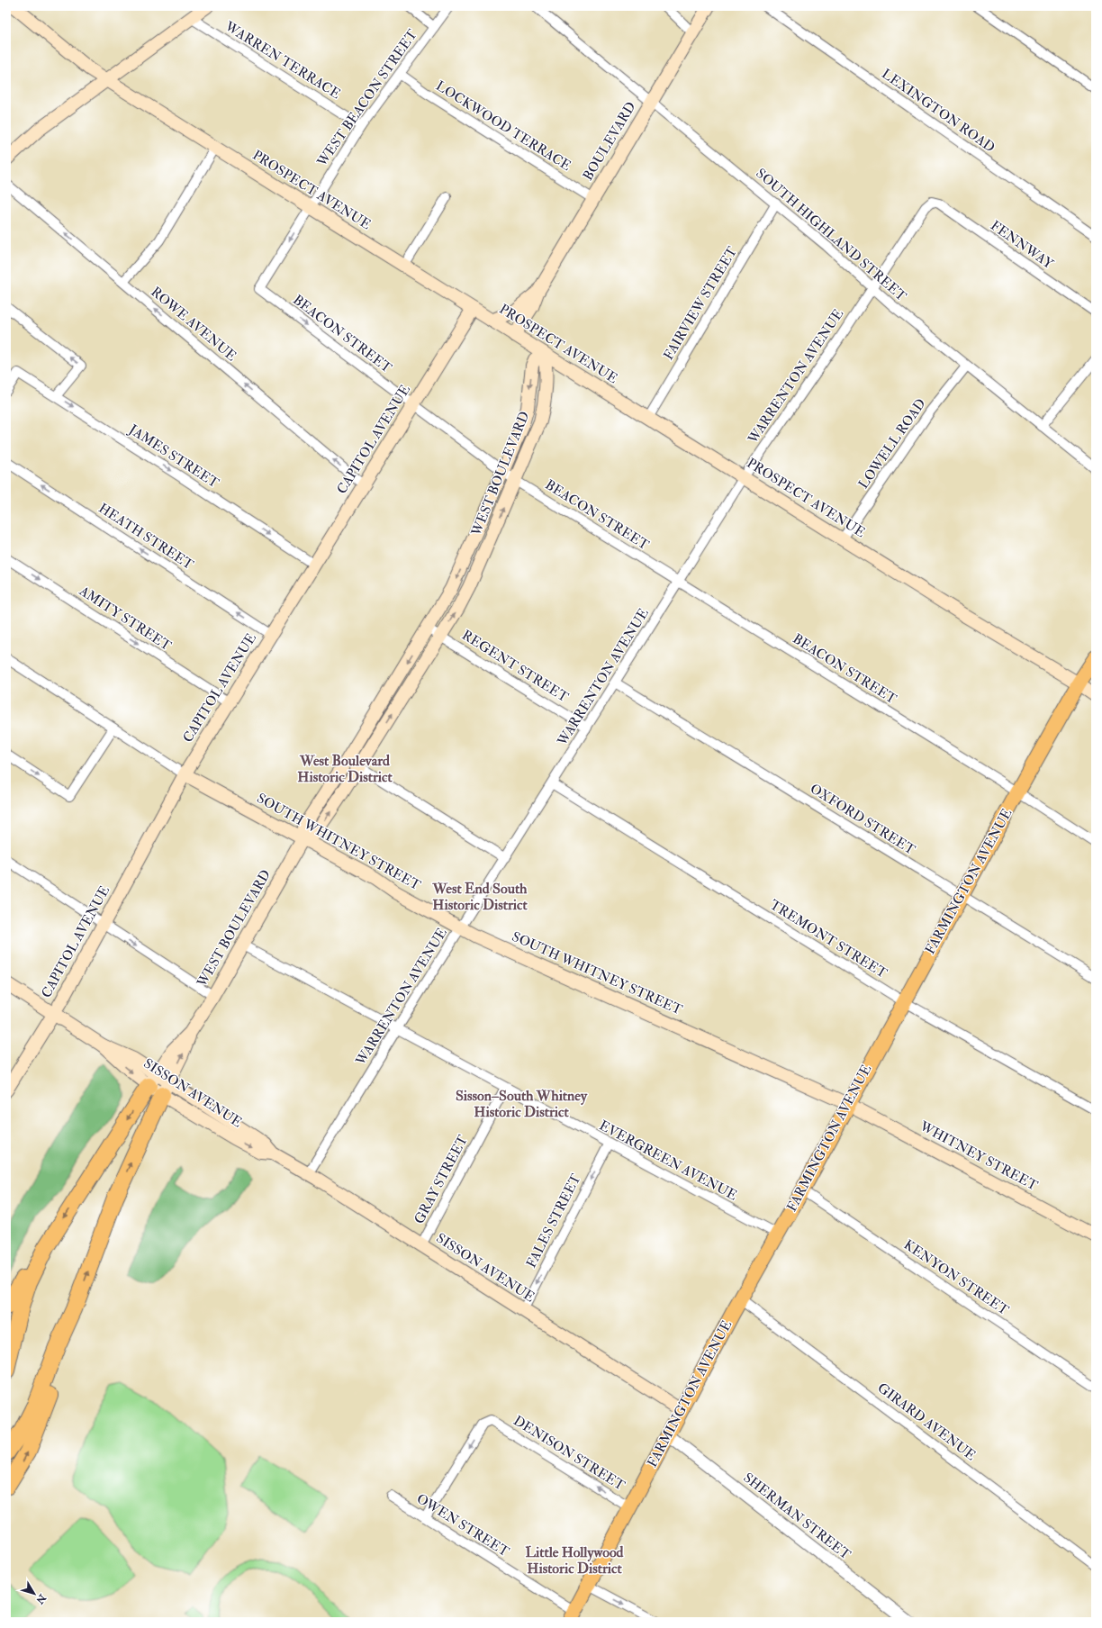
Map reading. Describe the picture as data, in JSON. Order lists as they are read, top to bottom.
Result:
{
  "streets": {
    "main road": [
      "BOULEVARD",
      "PROSPECT AVENUE",
      "CAPITOL AVENUE",
      "WEST BOULEVARD",
      "SOUTH WHITNEY STREET",
      "FARMINGTON AVENUE",
      "SISSON AVENUE",
      "WHITNEY STREET"
    ],
    "street": [
      "WARREN TERRACE",
      "WEST BEACON STREET",
      "LEXINGTON ROAD",
      "LOCKWOOD TERRACE",
      "SOUTH HIGHLAND STREET",
      "FENNWAY",
      "FAIRVIEW STREET",
      "ROWE AVENUE",
      "BEACON STREET",
      "WARRENTON AVENUE",
      "LOWELL ROAD",
      "JAMES STREET",
      "HEATH STREET",
      "AMITY STREET",
      "REGENT STREET",
      "OXFORD STREET",
      "TREMONT STREET",
      "EVERGREEN AVENUE",
      "GRAY STREET",
      "FALES STREET",
      "KENYON STREET",
      "GIRARD AVENUE",
      "DENISON STREET",
      "SHERMAN STREET",
      "OWEN STREET"
    ]
  },
  "crossings": [
    ["WARREN TERRACE", "WEST BEACON STREET"],
    ["WEST BEACON STREET", "LOCKWOOD TERRACE"],
    ["WEST BEACON STREET", "PROSPECT AVENUE"],
    ["WEST BEACON STREET", "BEACON STREET"],
    ["LOCKWOOD TERRACE", "BOULEVARD"],
    ["BOULEVARD", "PROSPECT AVENUE"],
    ["BOULEVARD", "SOUTH HIGHLAND STREET"],
    ["PROSPECT AVENUE", "FAIRVIEW STREET"],
    ["PROSPECT AVENUE", "BEACON STREET"],
    ["PROSPECT AVENUE", "WARRENTON AVENUE"],
    ["PROSPECT AVENUE", "CAPITOL AVENUE"],
    ["PROSPECT AVENUE", "LOWELL ROAD"],
    ["PROSPECT AVENUE", "WEST BOULEVARD"],
    ["PROSPECT AVENUE", "FARMINGTON AVENUE"],
    ["SOUTH HIGHLAND STREET", "FAIRVIEW STREET"],
    ["SOUTH HIGHLAND STREET", "WARRENTON AVENUE"],
    ["SOUTH HIGHLAND STREET", "LOWELL ROAD"],
    ["FENNWAY", "WARRENTON AVENUE"],
    ["ROWE AVENUE", "CAPITOL AVENUE"],
    ["BEACON STREET", "WARRENTON AVENUE"],
    ["BEACON STREET", "CAPITOL AVENUE"],
    ["BEACON STREET", "WEST BOULEVARD"],
    ["BEACON STREET", "FARMINGTON AVENUE"],
    ["WARRENTON AVENUE", "REGENT STREET"],
    ["WARRENTON AVENUE", "OXFORD STREET"],
    ["WARRENTON AVENUE", "SOUTH WHITNEY STREET"],
    ["WARRENTON AVENUE", "TREMONT STREET"],
    ["WARRENTON AVENUE", "SISSON AVENUE"],
    ["WARRENTON AVENUE", "EVERGREEN AVENUE"],
    ["CAPITOL AVENUE", "JAMES STREET"],
    ["CAPITOL AVENUE", "HEATH STREET"],
    ["CAPITOL AVENUE", "AMITY STREET"],
    ["CAPITOL AVENUE", "SOUTH WHITNEY STREET"],
    ["CAPITOL AVENUE", "SISSON AVENUE"],
    ["WEST BOULEVARD", "REGENT STREET"],
    ["WEST BOULEVARD", "SOUTH WHITNEY STREET"],
    ["WEST BOULEVARD", "SISSON AVENUE"],
    ["WEST BOULEVARD", "EVERGREEN AVENUE"],
    ["OXFORD STREET", "FARMINGTON AVENUE"],
    ["SOUTH WHITNEY STREET", "FARMINGTON AVENUE"],
    ["SOUTH WHITNEY STREET", "WHITNEY STREET"],
    ["FARMINGTON AVENUE", "TREMONT STREET"],
    ["FARMINGTON AVENUE", "SISSON AVENUE"],
    ["FARMINGTON AVENUE", "WHITNEY STREET"],
    ["FARMINGTON AVENUE", "EVERGREEN AVENUE"],
    ["FARMINGTON AVENUE", "KENYON STREET"],
    ["FARMINGTON AVENUE", "GIRARD AVENUE"],
    ["FARMINGTON AVENUE", "DENISON STREET"],
    ["FARMINGTON AVENUE", "SHERMAN STREET"],
    ["FARMINGTON AVENUE", "OWEN STREET"],
    ["SISSON AVENUE", "GRAY STREET"],
    ["SISSON AVENUE", "FALES STREET"],
    ["EVERGREEN AVENUE", "GRAY STREET"],
    ["EVERGREEN AVENUE", "FALES STREET"],
    ["DENISON STREET", "OWEN STREET"]
  ],
  "one_way": [
    "ROWE AVENUE",
    "JAMES STREET",
    "HEATH STREET",
    "AMITY STREET",
    "FALES STREET"
  ],
  "districts": [
    "West Boulevard Historic District",
    "West End South Historic District",
    "Sisson–South Whitney Historic District",
    "Little Hollywood Historic District"
  ],
  "north": "bottom right"
}
